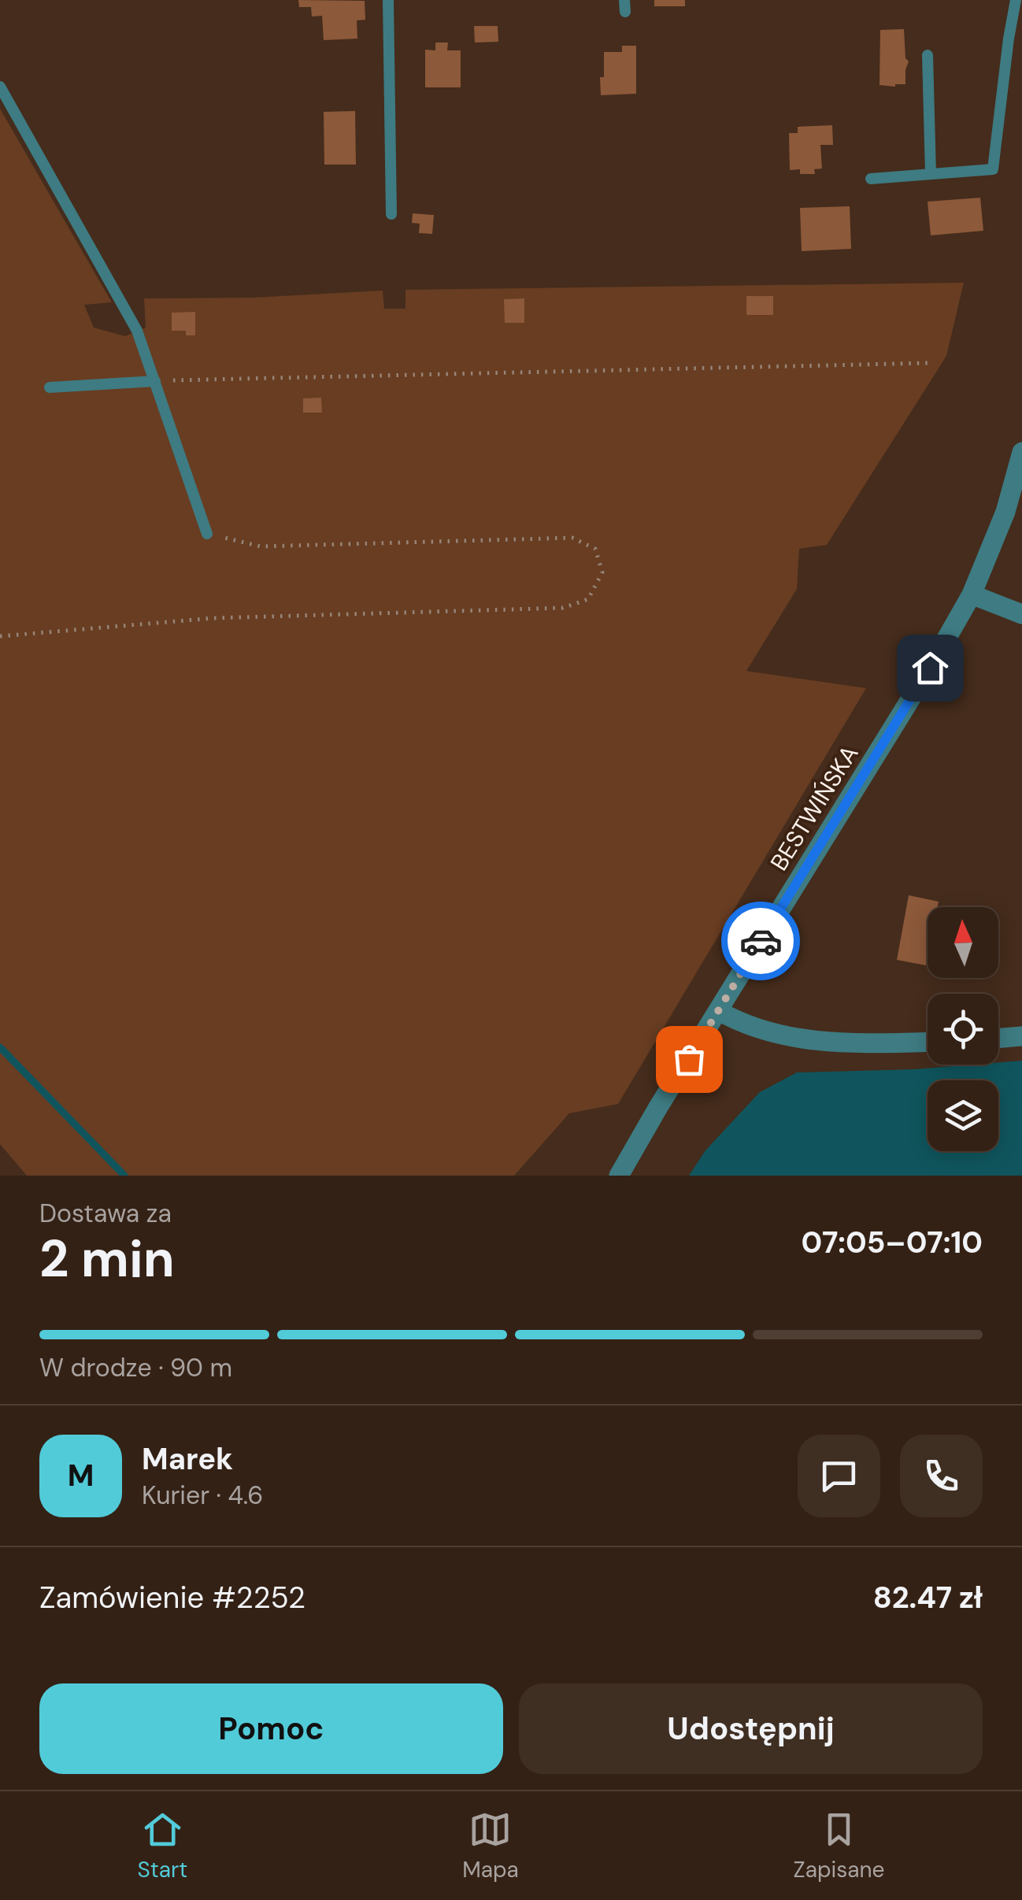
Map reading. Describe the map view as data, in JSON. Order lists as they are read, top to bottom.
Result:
{
  "streets": {
    "street": ["BESTWIŃSKA"]
  },
  "north": "top",
  "page": {
    "heading": ["2 min", "Dostawa za", "07:05–07:10"],
    "panel": [
      "Marek",
      "Kurier · 4.6",
      "Zamówienie #2252",
      "82.47 zł"
    ],
    "bar": "W drodze · 90 m",
    "round": "M",
    "buttons": ["Pomoc", "Udostępnij"],
    "tabs": ["Start", "Mapa", "Zapisane"]
  }
}
